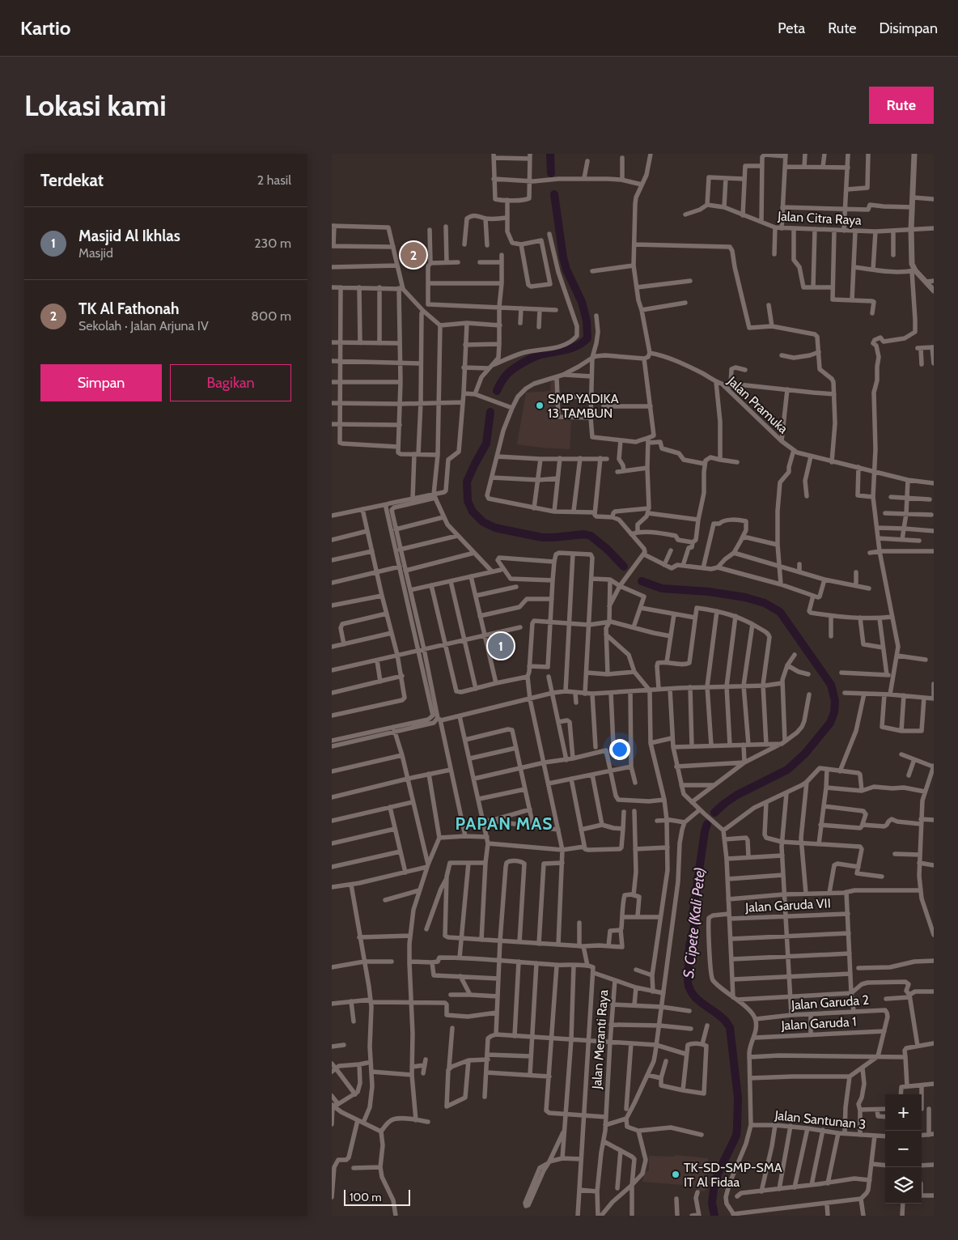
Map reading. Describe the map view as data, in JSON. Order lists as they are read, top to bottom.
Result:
{
  "streets": {
    "street": [
      "Jalan Citra Raya",
      "Jalan Pramuka",
      "Jalan Garuda VII",
      "Jalan Garuda 2",
      "Jalan Garuda 1",
      "Jalan Meranti Raya",
      "Jalan Santunan 3"
    ]
  },
  "crossings": [
    ["Jalan Garuda 2", "Jalan Garuda 1"]
  ],
  "districts": ["PAPAN MAS"],
  "water": ["S. Cipete (Kali Pete)"],
  "places": ["SMP YADIKA 13 TAMBUN", "TK-SD-SMP-SMA IT Al Fidaa"],
  "scale_bar": "100 m",
  "page": {
    "header": "Kartio",
    "nav": ["Peta", "Rute", "Disimpan"],
    "buttons": [
      "Rute",
      ["Simpan", "Bagikan"]
    ],
    "title": "Lokasi kami",
    "heading": ["Terdekat", "2 hasil"],
    "list": [
      {
        "mark": "1",
        "name": "Masjid Al Ikhlas",
        "note": "Masjid",
        "value": "230 m"
      },
      {
        "mark": "2",
        "name": "TK Al Fathonah",
        "note": "Sekolah · Jalan Arjuna IV",
        "value": "800 m"
      }
    ],
    "pins": ["2", "1"],
    "map_buttons": ["+", "−"],
    "scale": "100 m"
  }
}
